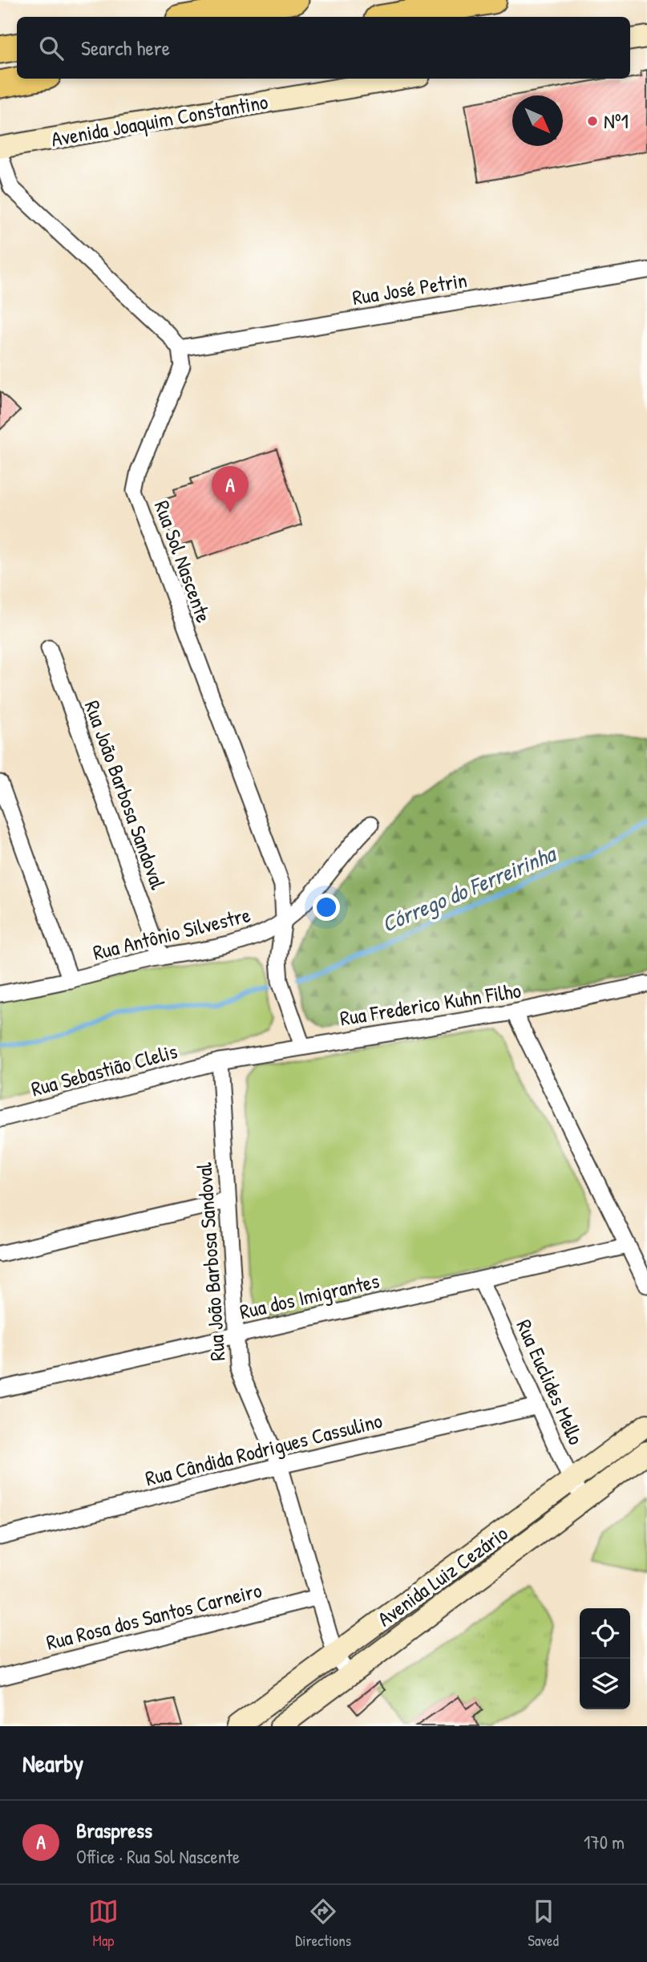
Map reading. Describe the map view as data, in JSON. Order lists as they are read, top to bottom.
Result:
{
  "streets": {
    "street": [
      "Avenida Joaquim Constantino",
      "Rua José Petrin",
      "Rua Sol Nascente",
      "Rua João Barbosa Sandoval",
      "Rua Antônio Silvestre",
      "Rua Frederico Kuhn Filho",
      "Rua Sebastião Clelis",
      "Rua dos Imigrantes",
      "Rua Euclides Mello",
      "Rua Cândida Rodrigues Cassulino",
      "Avenida Luiz Cezário",
      "Rua Rosa dos Santos Carneiro"
    ]
  },
  "crossings": [
    ["Rua José Petrin", "Rua Sol Nascente"],
    ["Rua Sol Nascente", "Rua Antônio Silvestre"],
    ["Rua Sol Nascente", "Rua Frederico Kuhn Filho"],
    ["Rua João Barbosa Sandoval", "Rua Antônio Silvestre"],
    ["Rua João Barbosa Sandoval", "Rua Frederico Kuhn Filho"],
    ["Rua João Barbosa Sandoval", "Rua Sebastião Clelis"],
    ["Rua João Barbosa Sandoval", "Rua dos Imigrantes"],
    ["Rua João Barbosa Sandoval", "Rua Cândida Rodrigues Cassulino"],
    ["Rua João Barbosa Sandoval", "Avenida Luiz Cezário"],
    ["Rua João Barbosa Sandoval", "Rua Rosa dos Santos Carneiro"],
    ["Rua Frederico Kuhn Filho", "Rua Sebastião Clelis"],
    ["Rua dos Imigrantes", "Rua Euclides Mello"],
    ["Rua Euclides Mello", "Rua Cândida Rodrigues Cassulino"],
    ["Rua Euclides Mello", "Avenida Luiz Cezário"]
  ],
  "water": ["Córrego do Ferreirinha"],
  "places": ["Nº1"],
  "north": "bottom right",
  "page": {
    "search": "Search here",
    "pins": "A",
    "heading": "Nearby",
    "list": [
      {
        "mark": "A",
        "name": "Braspress",
        "note": "Office · Rua Sol Nascente",
        "value": "170 m"
      }
    ],
    "nav": ["Map", "Directions", "Saved"]
  }
}
